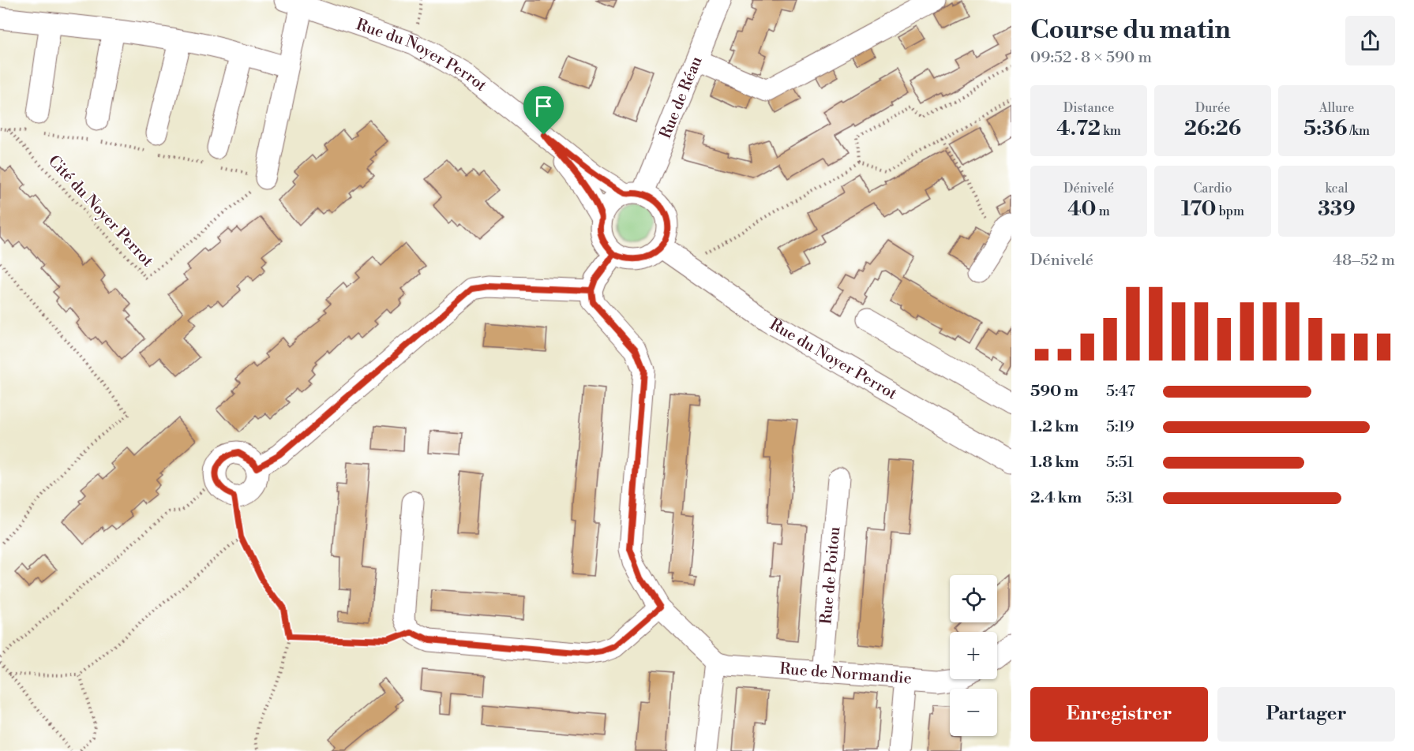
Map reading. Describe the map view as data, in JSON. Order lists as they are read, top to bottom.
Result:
{
  "streets": {
    "street": [
      "Rue du Noyer Perrot",
      "Rue de Réau",
      "Rue de Poitou",
      "Rue de Normandie"
    ],
    "path": ["Cité du Noyer Perrot"]
  },
  "crossings": [
    ["Rue du Noyer Perrot", "Rue de Réau"],
    ["Rue de Poitou", "Rue de Normandie"]
  ],
  "page": {
    "heading": ["Course du matin", "09:52 · 8 × 590 m"],
    "stats": [
      ["Distance", "4.72 km"],
      ["Durée", "26:26"],
      ["Allure", "5:36 /km"],
      ["Dénivelé", "40 m"],
      ["Cardio", "170 bpm"],
      ["kcal", "339"]
    ],
    "chart": ["Dénivelé", "48–52 m"],
    "list": [
      {
        "name": "590 m",
        "note": "5:47"
      },
      {
        "name": "1.2 km",
        "note": "5:19"
      },
      {
        "name": "1.8 km",
        "note": "5:51"
      },
      {
        "name": "2.4 km",
        "note": "5:31"
      }
    ],
    "map_buttons": ["+", "−"],
    "buttons": ["Enregistrer", "Partager"]
  }
}
